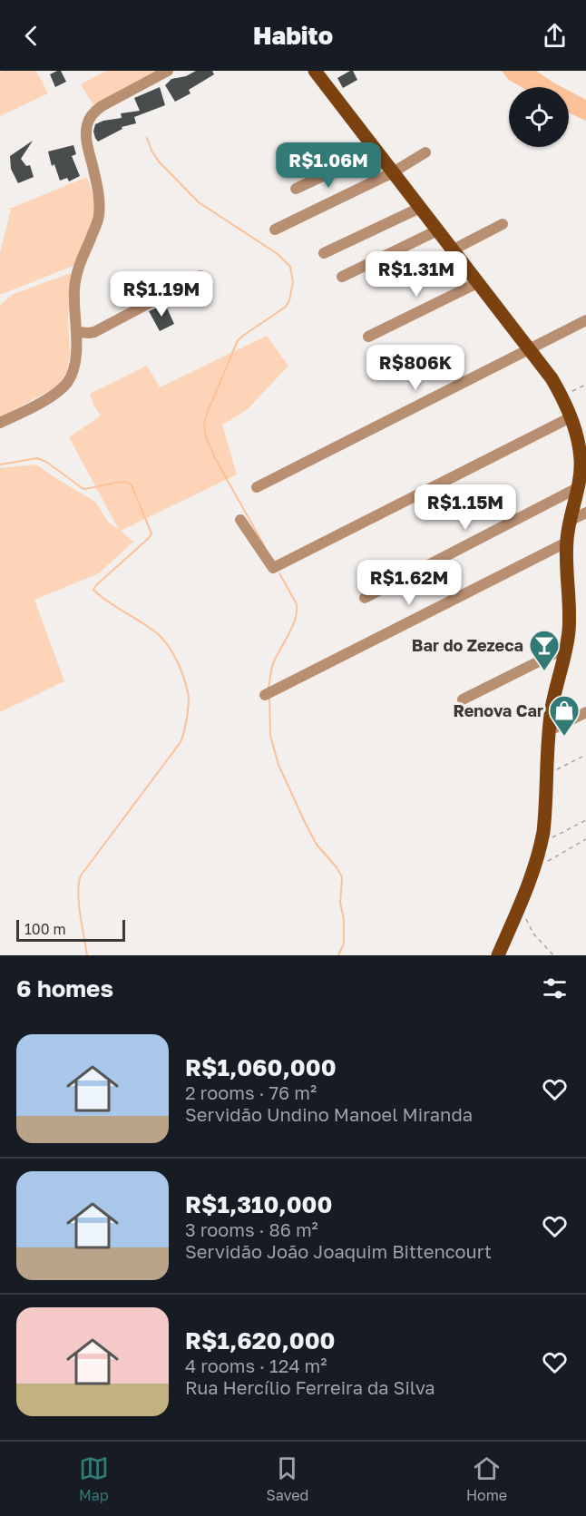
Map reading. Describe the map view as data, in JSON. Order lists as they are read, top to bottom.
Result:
{
  "places": {
    "bar": ["Bar do Zezeca"],
    "shop": ["Renova Car"]
  },
  "scale_bar": "100 m",
  "page": {
    "header": "Habito",
    "price": [
      "R$1.06M",
      "R$1.31M",
      "R$1.19M",
      "R$806K",
      "R$1.15M",
      "R$1.62M"
    ],
    "scale": "100 m",
    "heading": "6 homes",
    "list": [
      {
        "name": "R$1,060,000",
        "note": "2 rooms · 76 m² · Servidão Undino Manoel Miranda"
      },
      {
        "name": "R$1,310,000",
        "note": "3 rooms · 86 m² · Servidão João Joaquim Bittencourt"
      },
      {
        "name": "R$1,620,000",
        "note": "4 rooms · 124 m² · Rua Hercílio Ferreira da Silva"
      }
    ],
    "tabs": ["Map", "Saved", "Home"]
  }
}
